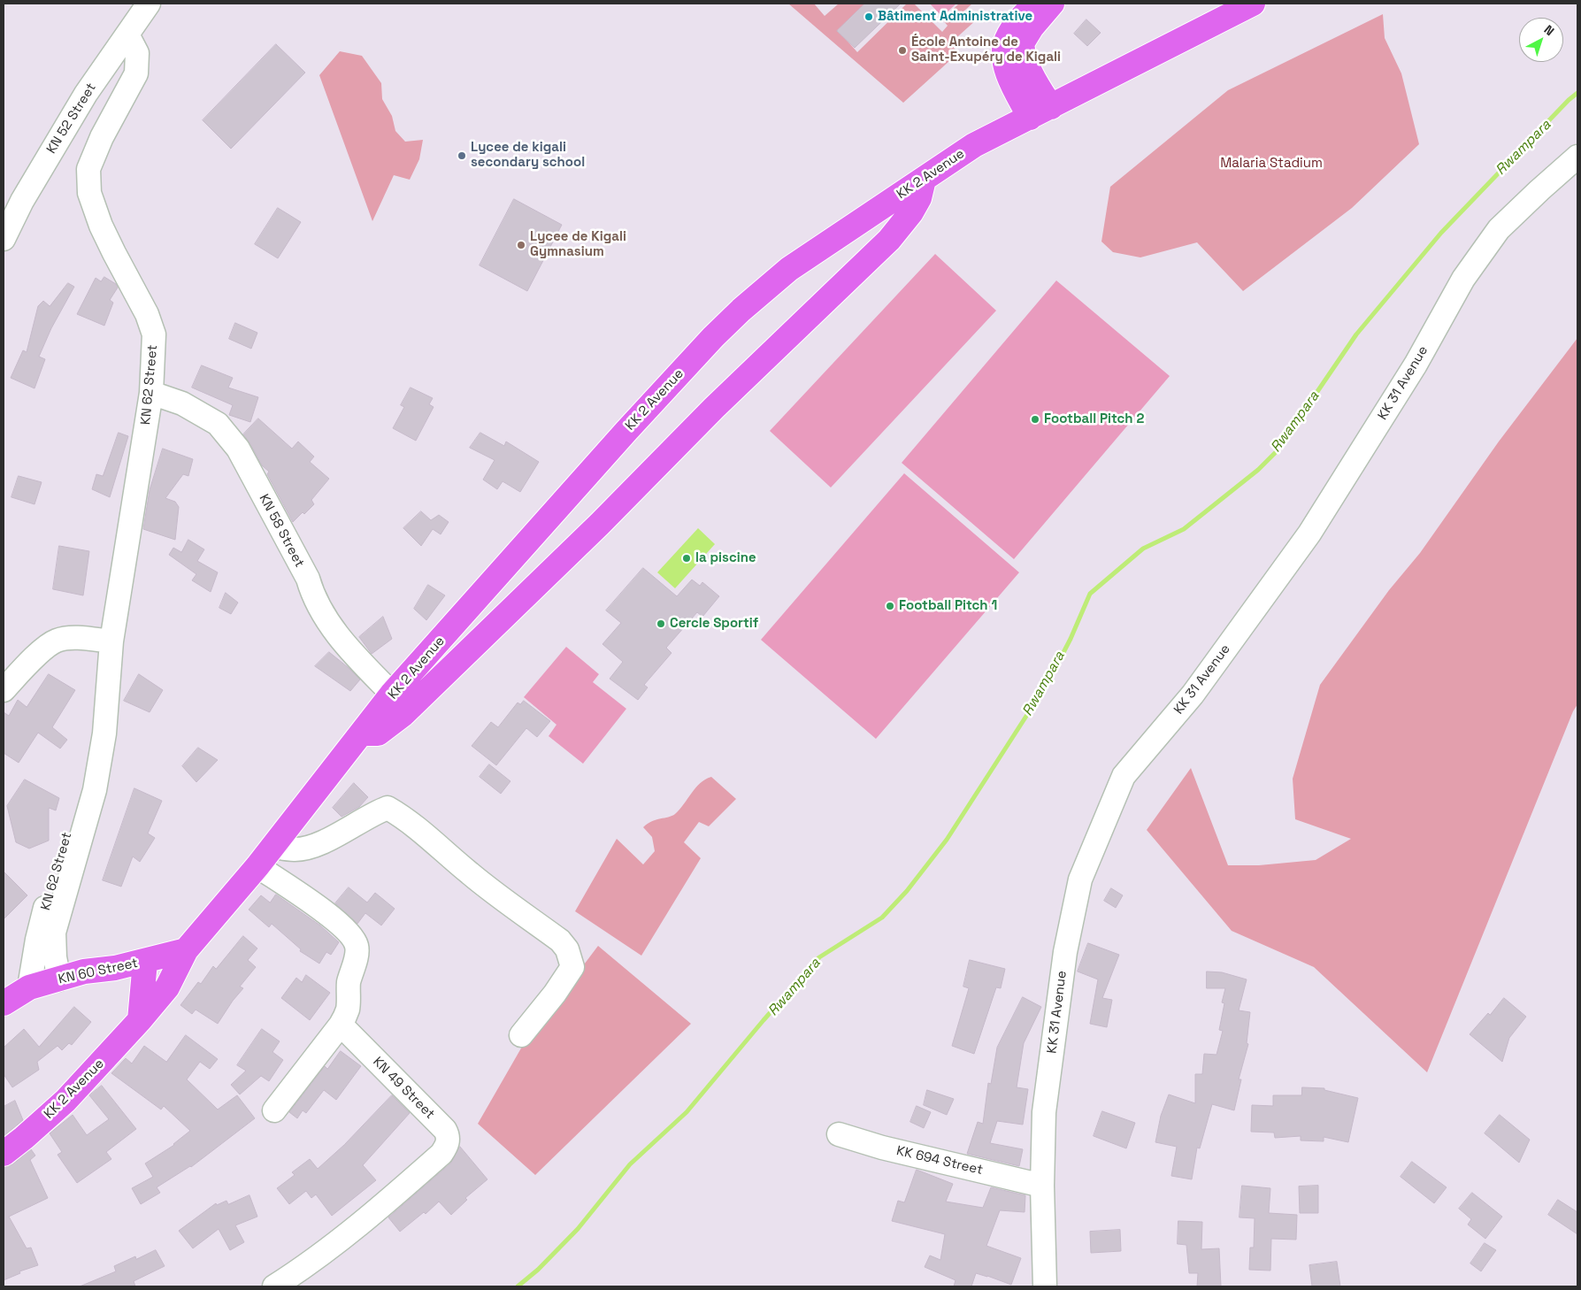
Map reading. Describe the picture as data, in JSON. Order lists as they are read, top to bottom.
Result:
{
  "streets": {
    "main road": ["KK 2 Avenue", "KN 60 Street"],
    "street": [
      "KN 52 Street",
      "KK 31 Avenue",
      "KN 62 Street",
      "KN 58 Street",
      "KN 49 Street",
      "KK 694 Street"
    ]
  },
  "crossings": [
    ["KN 52 Street", "KN 62 Street"],
    ["KK 2 Avenue", "KN 58 Street"],
    ["KK 31 Avenue", "KK 694 Street"],
    ["KN 62 Street", "KN 58 Street"],
    ["KN 62 Street", "KN 60 Street"]
  ],
  "water": ["Rwampara"],
  "parks": ["Malaria Stadium"],
  "places": [
    "Bâtiment Administrative",
    "École Antoine de Saint-Exupéry de Kigali",
    "Lycee de kigali secondary school",
    "Lycee de Kigali Gymnasium",
    "Football Pitch 2",
    "la piscine",
    "Football Pitch 1",
    "Cercle Sportif"
  ],
  "north": "top right"
}
